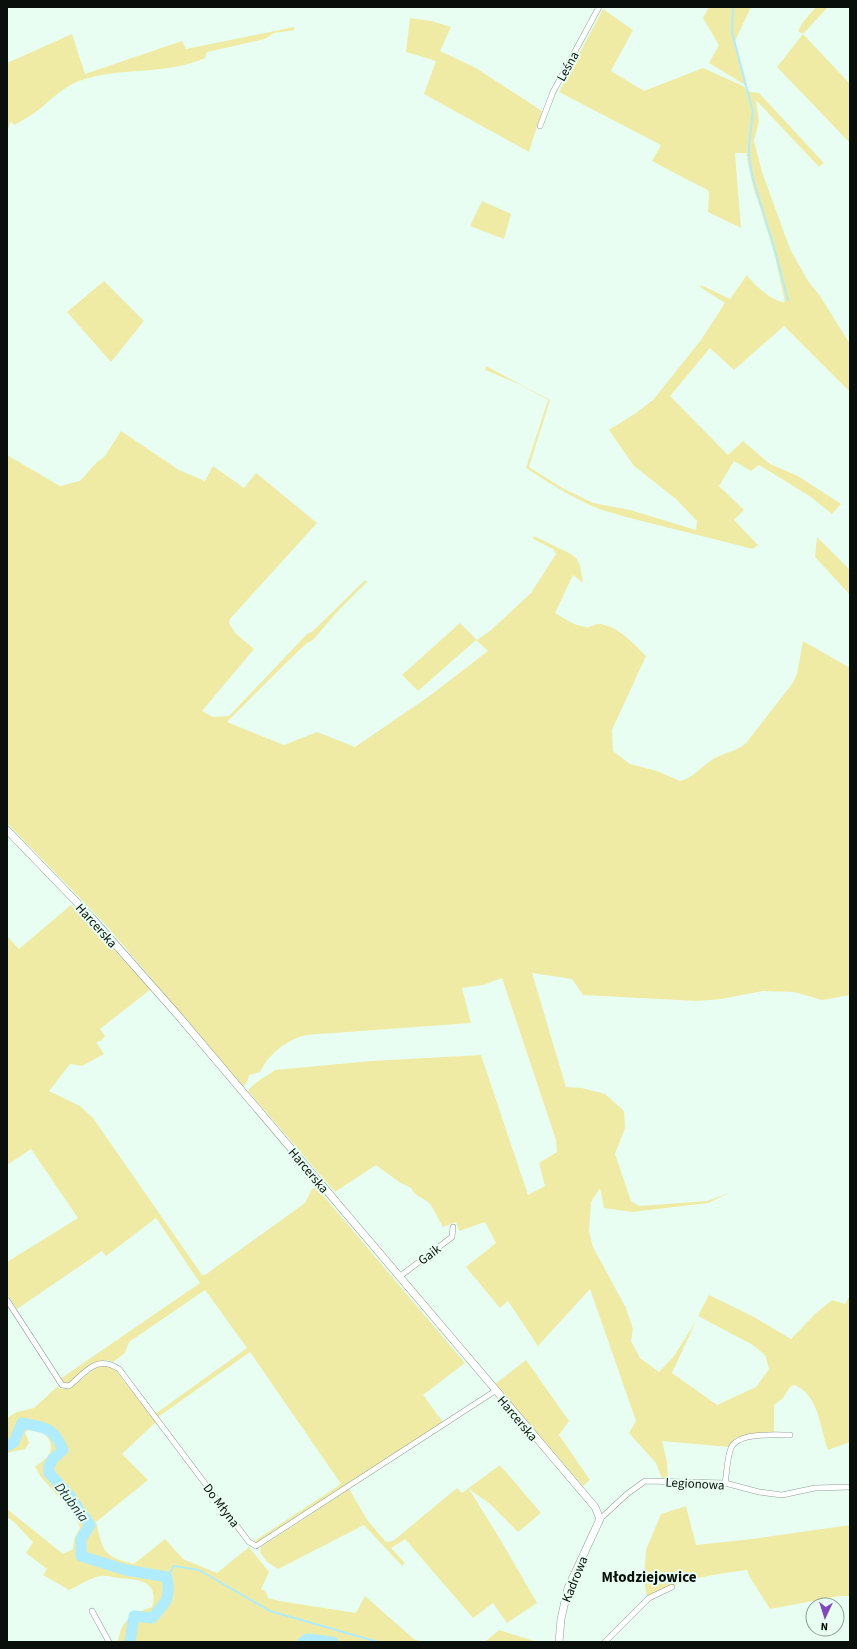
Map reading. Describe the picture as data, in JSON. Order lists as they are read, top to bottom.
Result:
{
  "streets": {
    "street": [
      "Leśna",
      "Harcerska",
      "Gaik",
      "Legionowa",
      "Do Młyna",
      "Kadrowa"
    ]
  },
  "crossings": [
    ["Harcerska", "Gaik"],
    ["Harcerska", "Legionowa"],
    ["Harcerska", "Do Młyna"],
    ["Harcerska", "Kadrowa"],
    ["Legionowa", "Kadrowa"]
  ],
  "districts": ["Młodziejowice"],
  "water": ["Dłubnia"],
  "north": "bottom"
}
